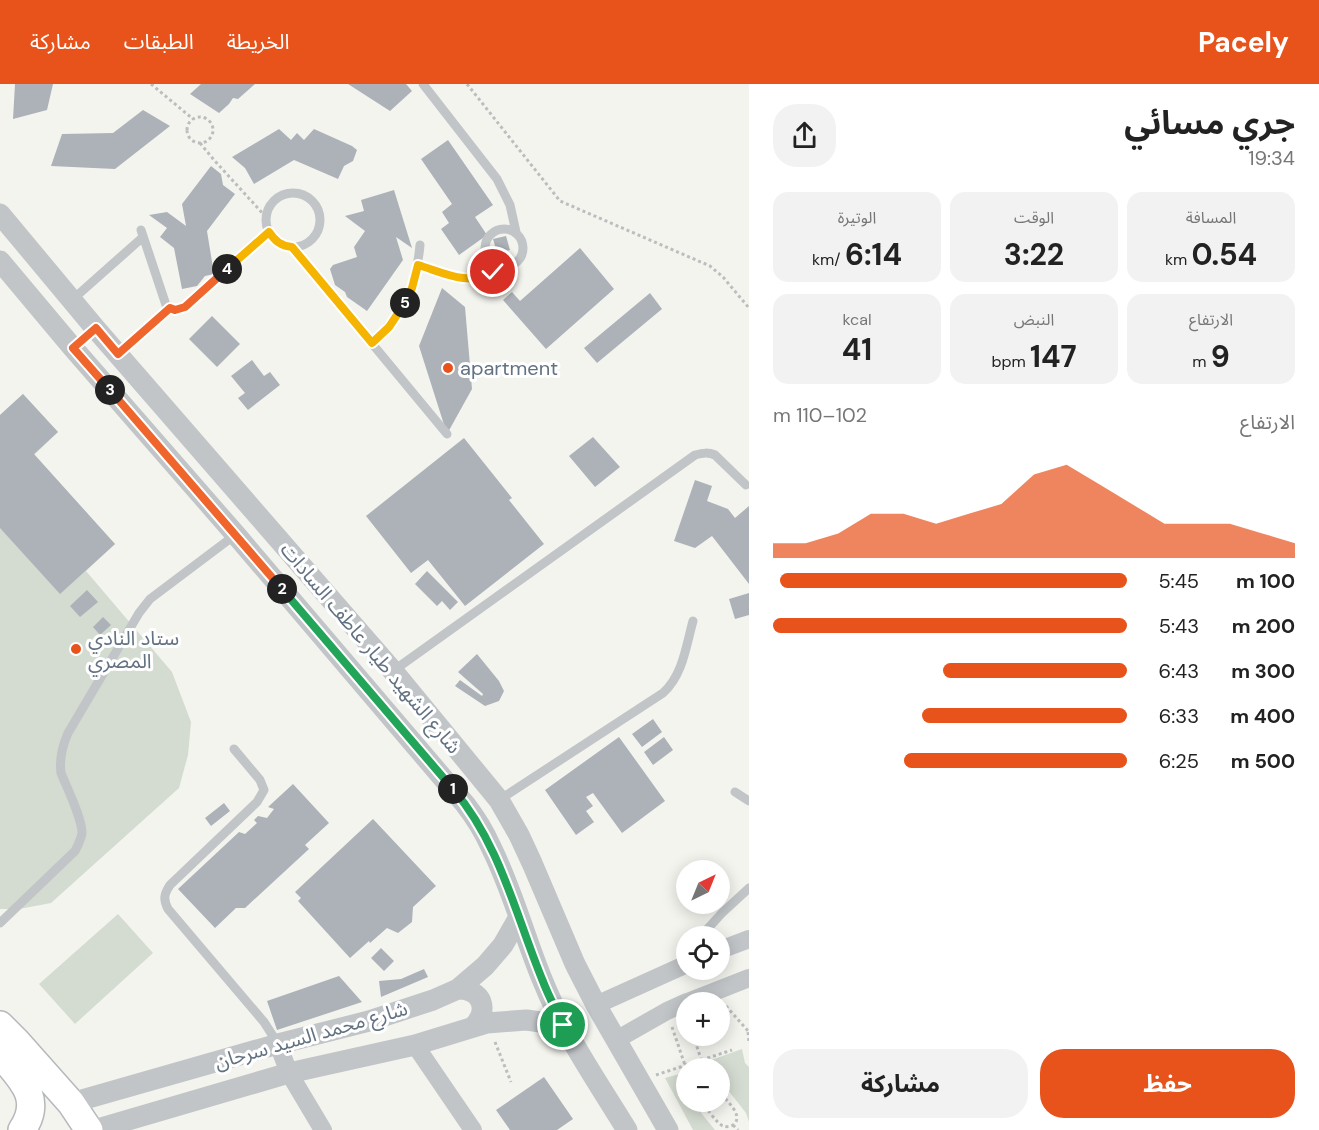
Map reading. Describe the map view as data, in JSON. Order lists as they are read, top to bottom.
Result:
{
  "streets": {
    "street": ["شارع الشهيد طيار عاطف السادات", "شارع محمد السيد سرحان"]
  },
  "crossings": [
    ["شارع الشهيد طيار عاطف السادات", "شارع محمد السيد سرحان"]
  ],
  "places": ["apartment", "ستاد النادي المصري"],
  "north": "top right",
  "page": {
    "header": "Pacely",
    "nav": ["الخريطة", "الطبقات", "مشاركة"],
    "heading": ["جري مسائي", "19:34"],
    "stats": [
      ["المسافة", "0.54 km"],
      ["الوقت", "3:22"],
      ["الوتيرة", "6:14 /km"],
      ["الارتفاع", "9 m"],
      ["النبض", "147 bpm"],
      ["kcal", "41"]
    ],
    "pins": [
      "4",
      "5",
      "3",
      "2",
      "1"
    ],
    "chart": ["الارتفاع", "102–110 m"],
    "list": [
      {
        "name": "100 m",
        "note": "5:45"
      },
      {
        "name": "200 m",
        "note": "5:43"
      },
      {
        "name": "300 m",
        "note": "6:43"
      },
      {
        "name": "400 m",
        "note": "6:33"
      },
      {
        "name": "500 m",
        "note": "6:25"
      }
    ],
    "map_buttons": ["+", "−"],
    "buttons": ["حفظ", "مشاركة"]
  }
}
